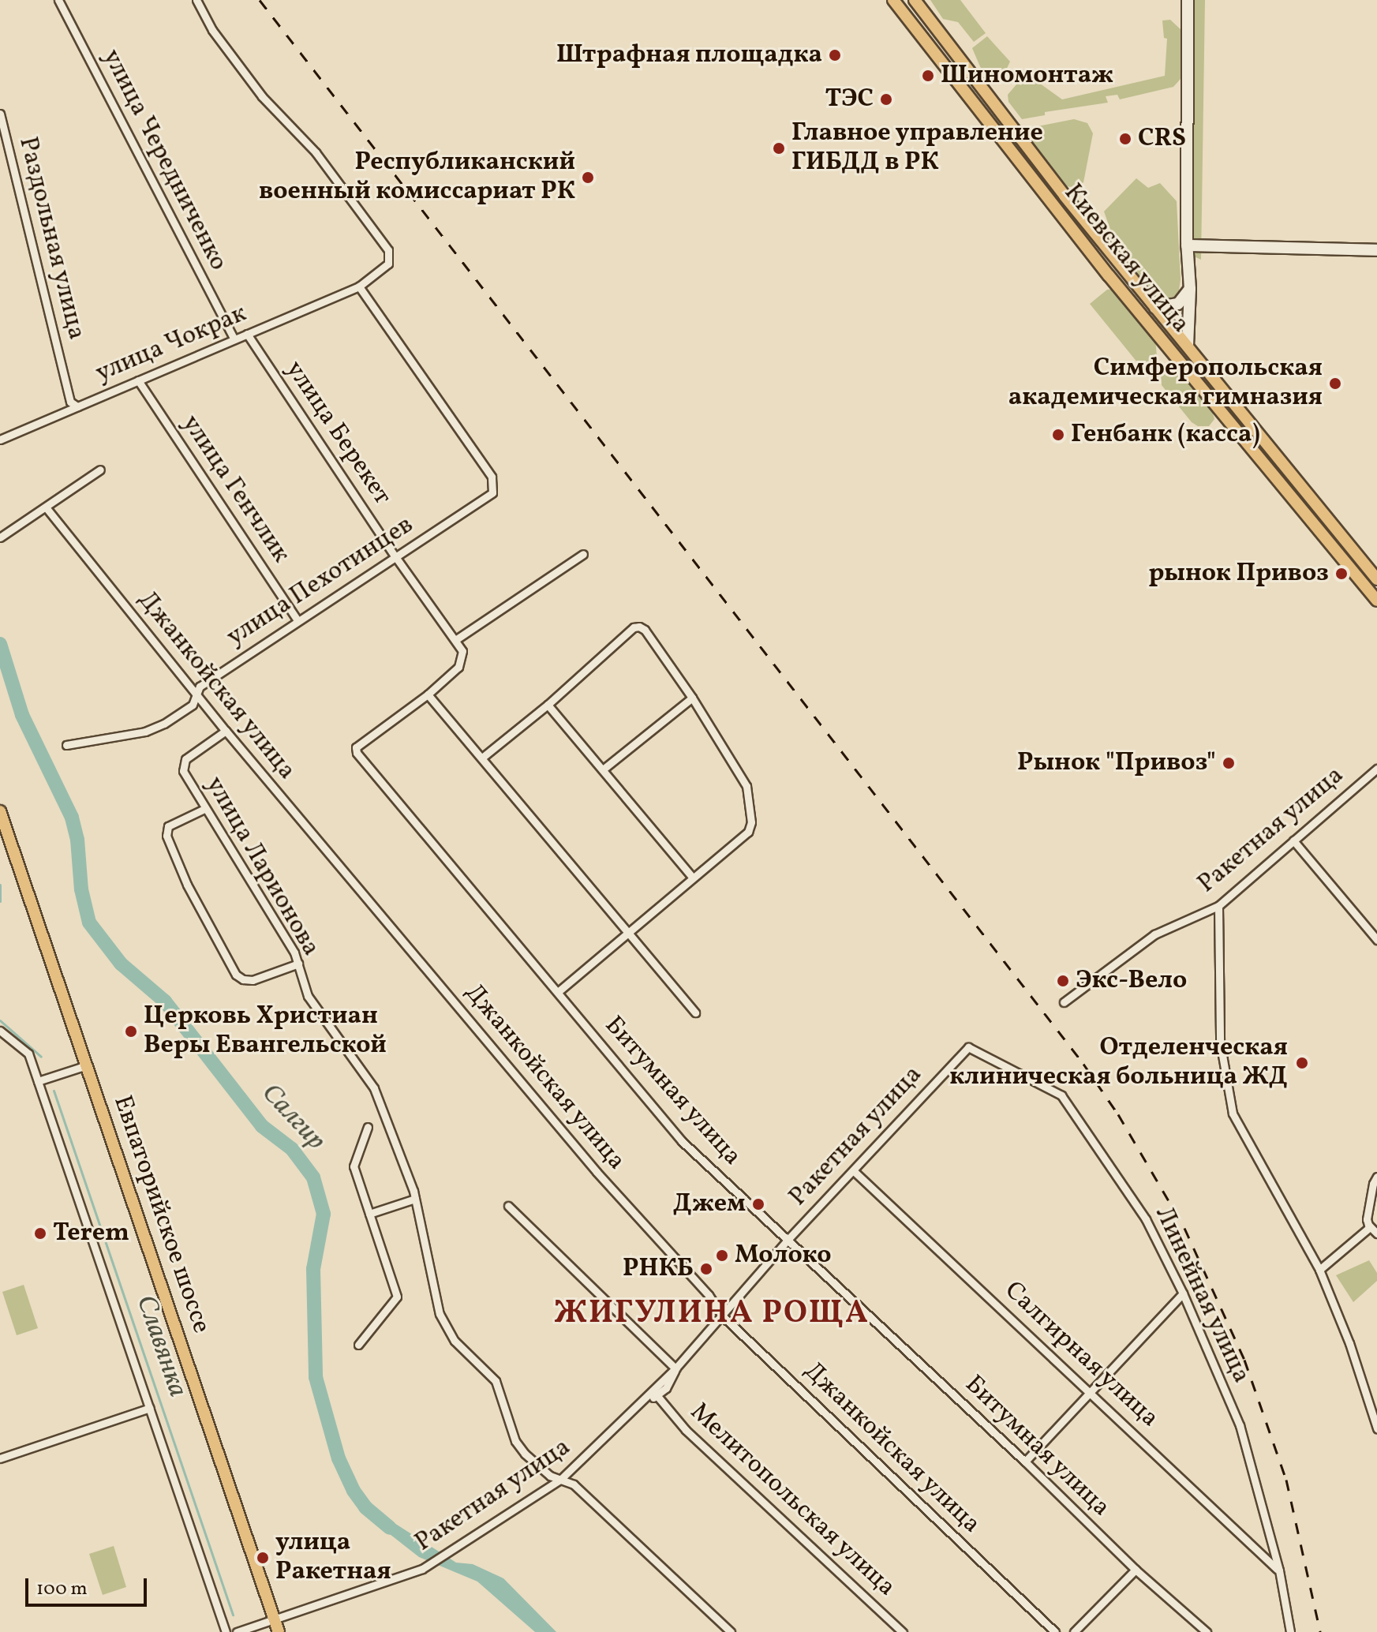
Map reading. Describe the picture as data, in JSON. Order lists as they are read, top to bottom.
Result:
{
  "streets": {
    "main road": ["Киевская улица", "Евпаторийское шоссе"],
    "street": [
      "улица Чередниченко",
      "Раздольная улица",
      "улица Чокрак",
      "улица Берекет",
      "улица Генчлик",
      "улица Пехотинцев",
      "Джанкойская улица",
      "Ракетная улица",
      "улица Ларионова",
      "Битумная улица",
      "Линейная улица",
      "Салгирная улица",
      "Мелитопольская улица"
    ]
  },
  "crossings": [
    ["улица Чередниченко", "улица Чокрак"],
    ["Раздольная улица", "улица Чокрак"],
    ["улица Чокрак", "улица Берекет"],
    ["улица Чокрак", "улица Генчлик"],
    ["улица Чокрак", "улица Пехотинцев"],
    ["улица Берекет", "улица Пехотинцев"],
    ["улица Берекет", "Битумная улица"],
    ["улица Генчлик", "улица Пехотинцев"],
    ["улица Пехотинцев", "Джанкойская улица"],
    ["Джанкойская улица", "Ракетная улица"],
    ["Джанкойская улица", "улица Ларионова"],
    ["Ракетная улица", "улица Ларионова"],
    ["Ракетная улица", "Битумная улица"],
    ["Ракетная улица", "Евпаторийское шоссе"],
    ["Ракетная улица", "Линейная улица"],
    ["Ракетная улица", "Салгирная улица"],
    ["Ракетная улица", "Мелитопольская улица"],
    ["Линейная улица", "Салгирная улица"]
  ],
  "districts": ["ЖИГУЛИНА РОЩА"],
  "water": ["Салгир", "Славянка"],
  "places": [
    "Штрафная площадка",
    "Шиномонтаж",
    "ТЭС",
    "CRS",
    "Главное управление ГИБДД в РК",
    "Республиканский военный комиссариат РК",
    "Симферопольская академическая гимназия",
    "Генбанк (касса)",
    "рынок Привоз",
    "Рынок \"Привоз\"",
    "Экс-Вело",
    "Церковь Христиан Веры Евангельской",
    "Отделенческая клиническая больница ЖД",
    "Джем",
    "Terem",
    "Молоко",
    "РНКБ",
    "улица Ракетная"
  ],
  "scale_bar": "100 m"
}
